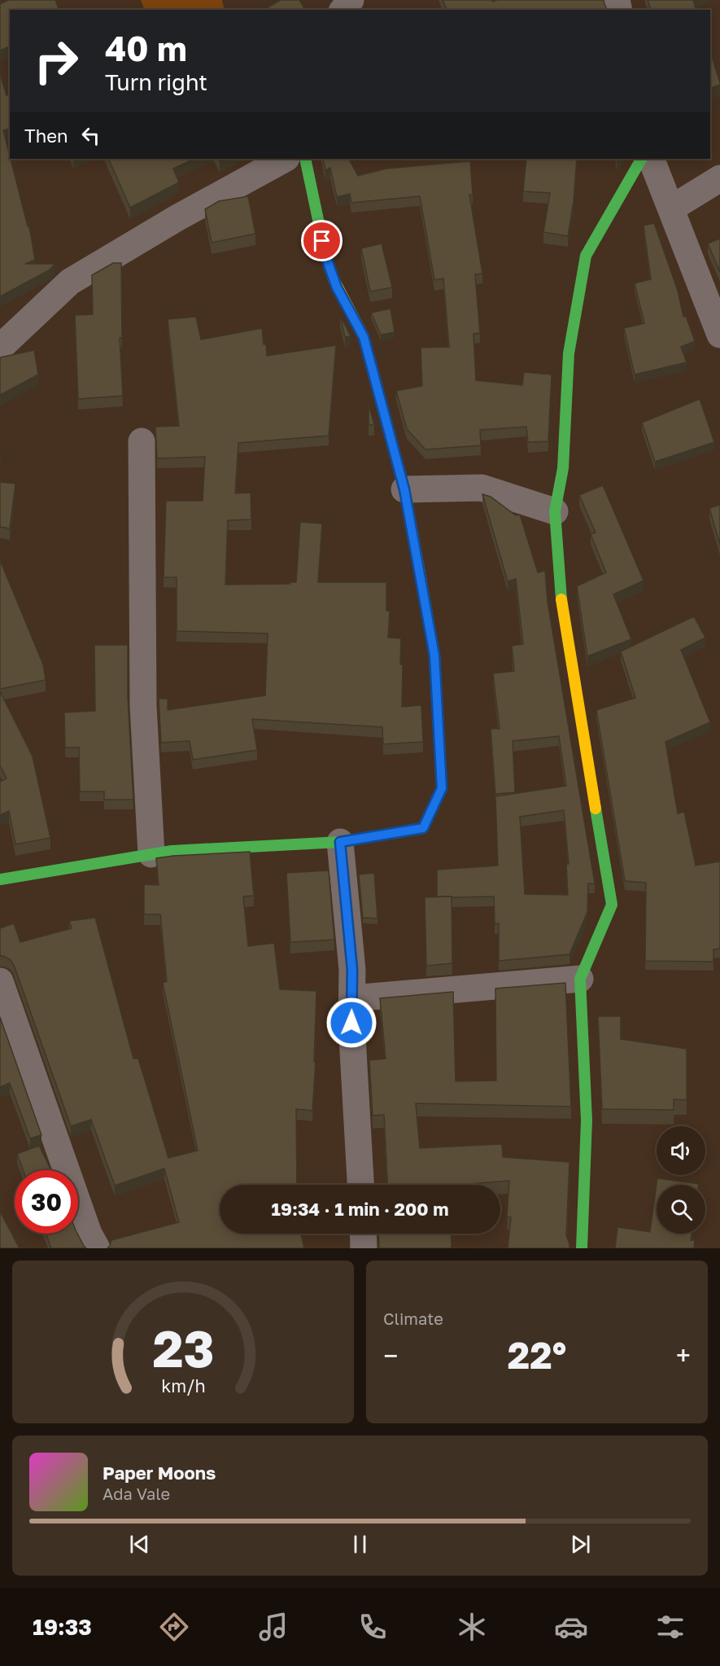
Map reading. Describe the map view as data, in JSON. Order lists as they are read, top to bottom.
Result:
{
  "page": {
    "turn": ["40 m", "Turn right"],
    "then": "Then",
    "limit": "30",
    "trip": "19:34 · 1 min · 200 m",
    "tile": "Climate",
    "heat": ["−", "22°", "+"],
    "song": ["Paper Moons", "Ada Vale"],
    "tabs": "19:33",
    "gauge": ["23", "km/h"]
  }
}
